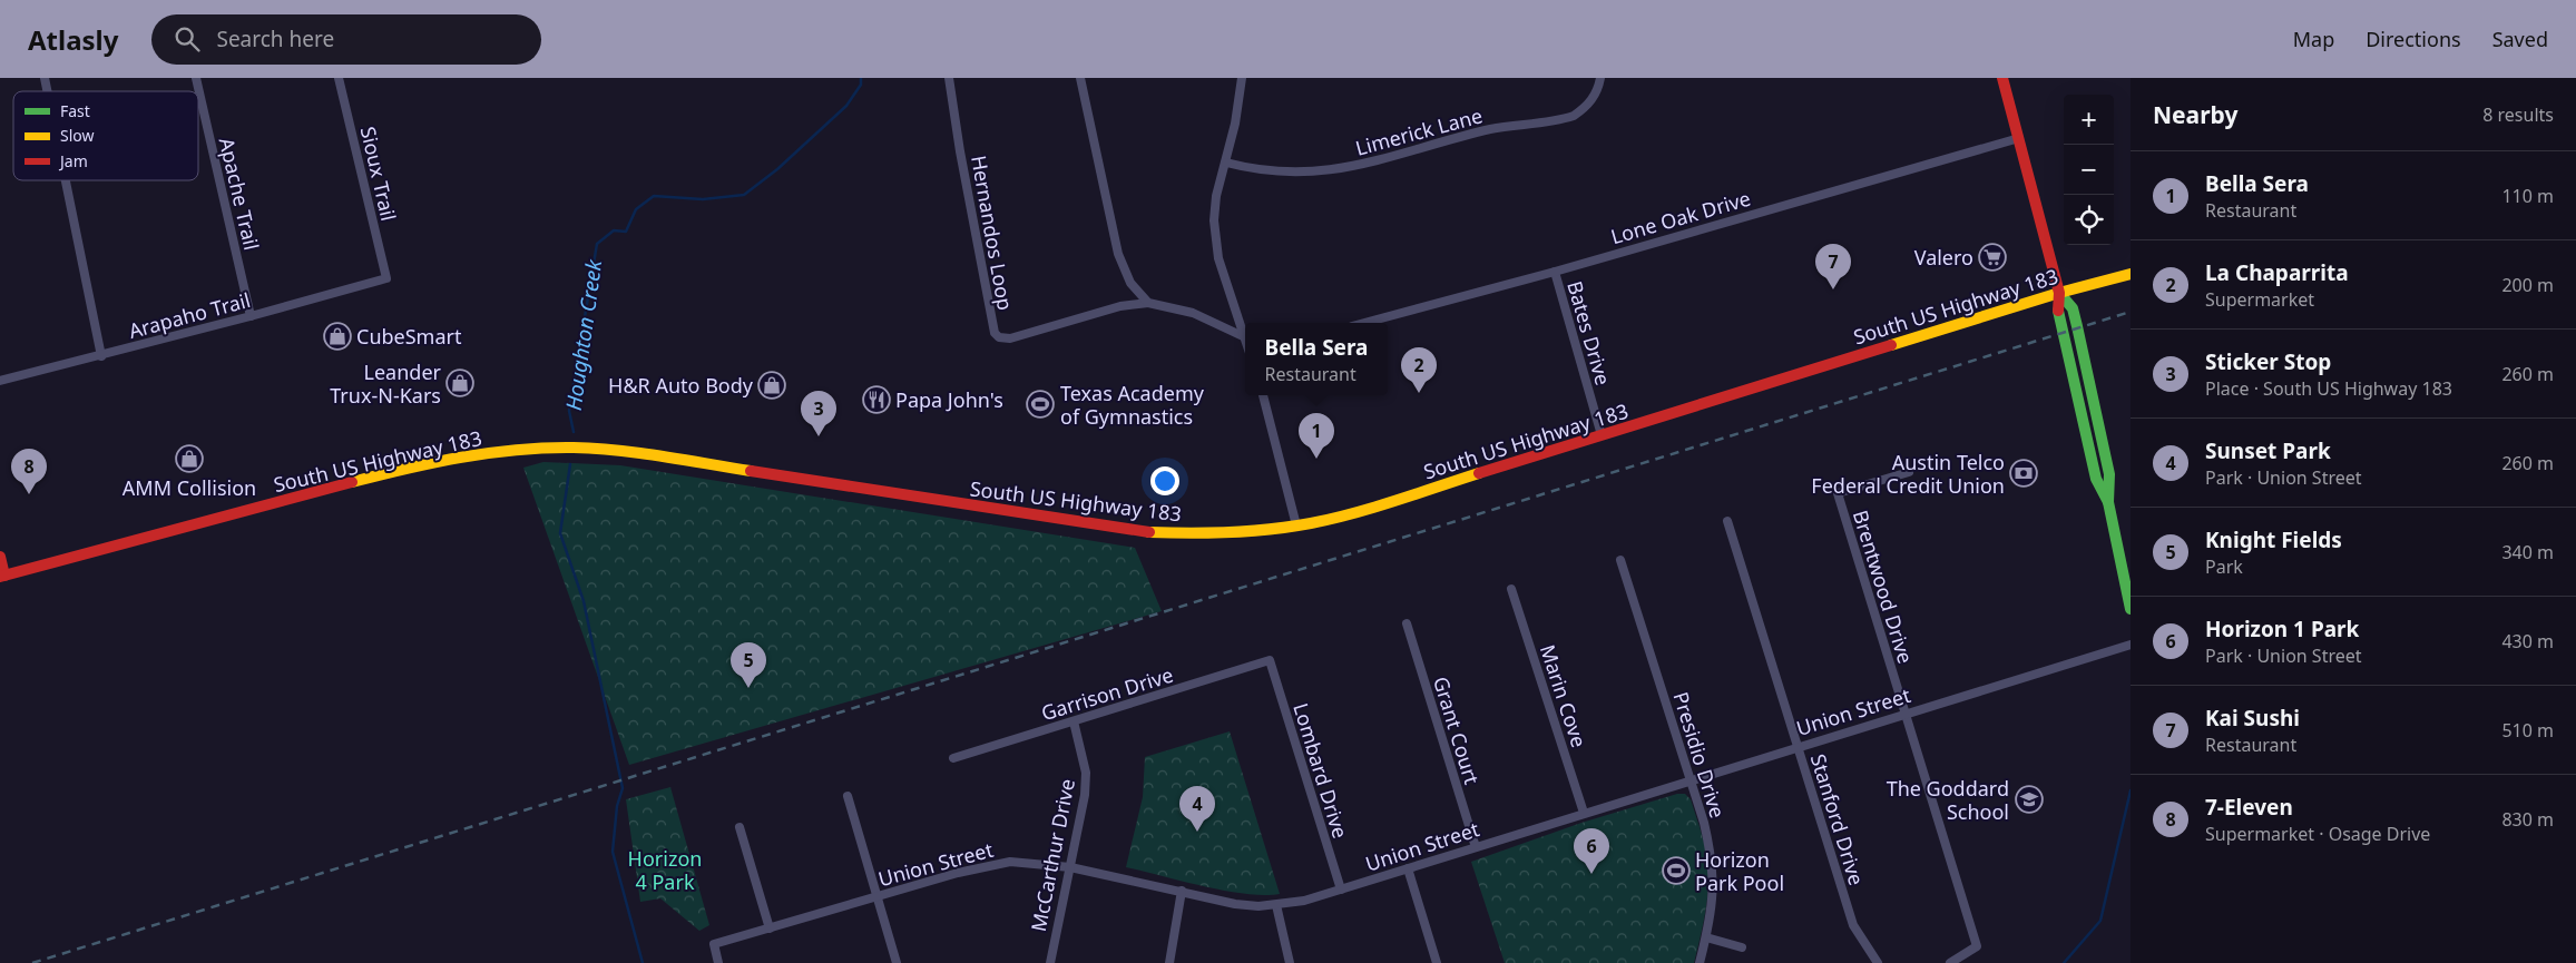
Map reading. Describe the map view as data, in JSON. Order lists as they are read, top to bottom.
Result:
{
  "streets": {
    "main road": ["South US Highway 183"],
    "street": [
      "Limerick Lane",
      "Sioux Trail",
      "Apache Trail",
      "Lone Oak Drive",
      "Hernandos Loop",
      "Arapaho Trail",
      "Bates Drive",
      "Brentwood Drive",
      "Garrison Drive",
      "Marin Cove",
      "Union Street",
      "Grant Court",
      "Presidio Drive",
      "Lombard Drive",
      "Stanford Drive",
      "McCarthur Drive"
    ]
  },
  "crossings": [
    ["Sioux Trail", "Arapaho Trail"],
    ["Apache Trail", "Arapaho Trail"],
    ["Lone Oak Drive", "Bates Drive"],
    ["South US Highway 183", "Bates Drive"],
    ["Brentwood Drive", "Union Street"],
    ["Garrison Drive", "Lombard Drive"],
    ["Garrison Drive", "McCarthur Drive"],
    ["Marin Cove", "Union Street"],
    ["Union Street", "Grant Court"],
    ["Union Street", "Presidio Drive"],
    ["Union Street", "Lombard Drive"],
    ["Union Street", "Stanford Drive"],
    ["Union Street", "McCarthur Drive"]
  ],
  "water": ["Houghton Creek"],
  "parks": ["Horizon 4 Park"],
  "places": {
    "supermarket": ["Valero"],
    "shop": [
      "CubeSmart",
      "Leander Trux-N-Kars",
      "H&R Auto Body",
      "AMM Collision"
    ],
    "restaurant": ["Papa John's"],
    "sports": ["Texas Academy of Gymnastics", "Horizon Park Pool"],
    "bank": ["Austin Telco Federal Credit Union"],
    "school or university": ["The Goddard School"]
  },
  "legend": ["Fast", "Slow", "Jam"],
  "page": {
    "header": "Atlasly",
    "search": "Search here",
    "nav": ["Map", "Directions", "Saved"],
    "heading": ["Nearby", "8 results"],
    "map_buttons": ["+", "−"],
    "list": [
      {
        "mark": "1",
        "name": "Bella Sera",
        "note": "Restaurant",
        "value": "110 m"
      },
      {
        "mark": "2",
        "name": "La Chaparrita",
        "note": "Supermarket",
        "value": "200 m"
      },
      {
        "mark": "3",
        "name": "Sticker Stop",
        "note": "Place · South US Highway 183",
        "value": "260 m"
      },
      {
        "mark": "4",
        "name": "Sunset Park",
        "note": "Park · Union Street",
        "value": "260 m"
      },
      {
        "mark": "5",
        "name": "Knight Fields",
        "note": "Park",
        "value": "340 m"
      },
      {
        "mark": "6",
        "name": "Horizon 1 Park",
        "note": "Park · Union Street",
        "value": "430 m"
      },
      {
        "mark": "7",
        "name": "Kai Sushi",
        "note": "Restaurant",
        "value": "510 m"
      },
      {
        "mark": "8",
        "name": "7-Eleven",
        "note": "Supermarket · Osage Drive",
        "value": "830 m"
      }
    ],
    "pins": [
      "7",
      "2",
      "3",
      "1",
      "8",
      "5",
      "4",
      "6"
    ],
    "popup": ["Bella Sera", "Restaurant"]
  }
}
